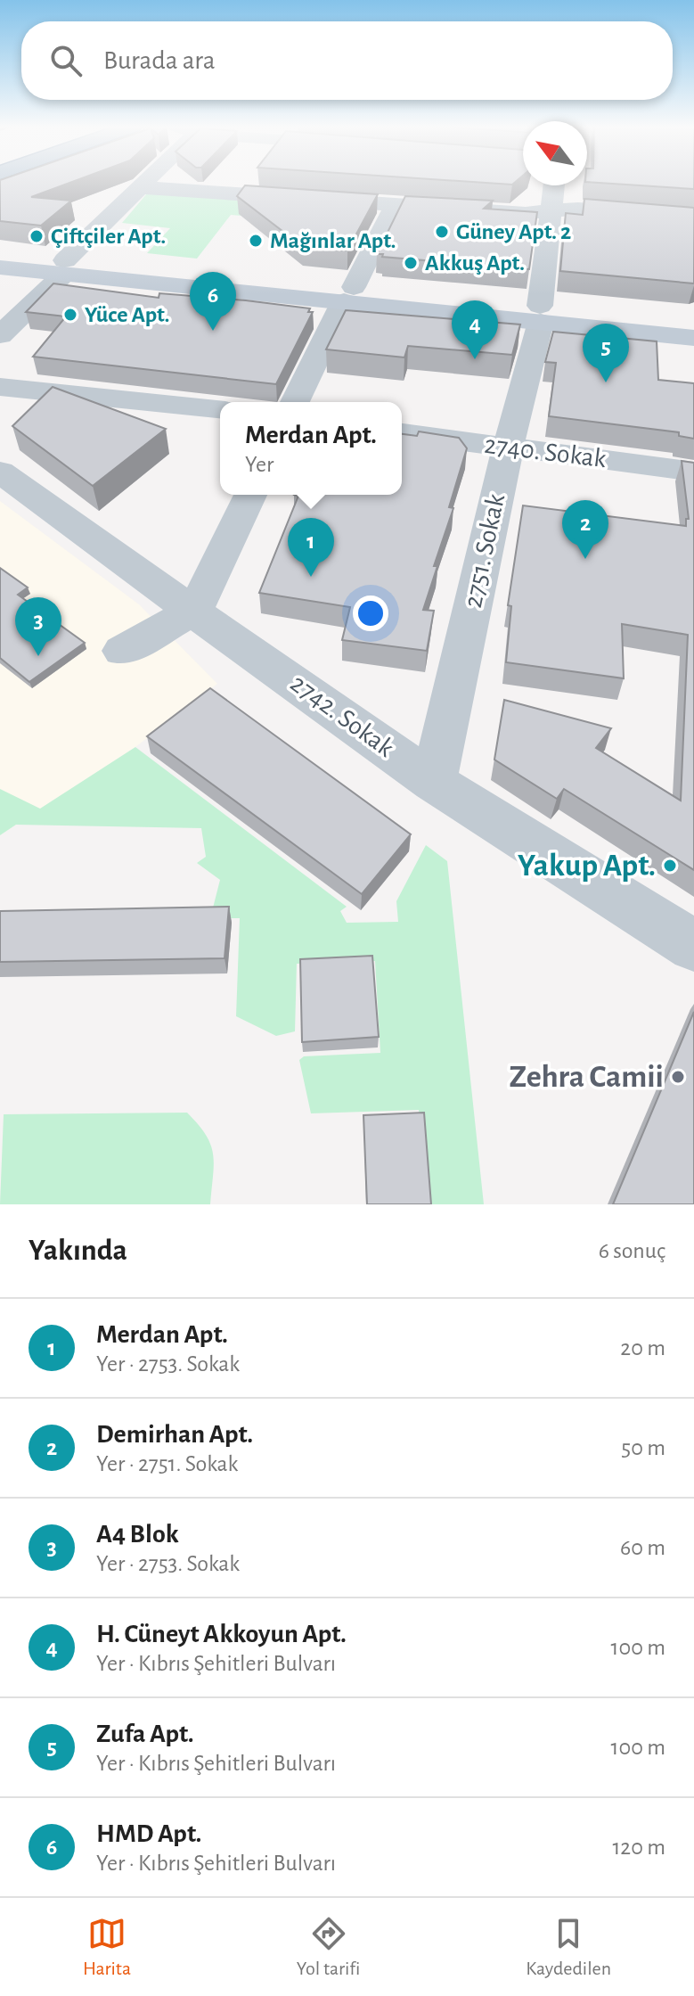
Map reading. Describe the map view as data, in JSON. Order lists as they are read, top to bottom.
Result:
{
  "streets": {
    "street": ["2740. Sokak", "2751. Sokak", "2742. Sokak"]
  },
  "crossings": [
    ["2740. Sokak", "2751. Sokak"],
    ["2751. Sokak", "2742. Sokak"]
  ],
  "places": [
    "Güney Apt. 2",
    "Çiftçiler Apt.",
    "Mağınlar Apt.",
    "Akkuş Apt.",
    "Yüce Apt.",
    "Yakup Apt.",
    "Zehra Camii"
  ],
  "north": "top left",
  "page": {
    "search": "Burada ara",
    "pins": [
      "6",
      "4",
      "5",
      "2",
      "1",
      "3"
    ],
    "popup": ["Merdan Apt.", "Yer"],
    "heading": ["Yakında", "6 sonuç"],
    "list": [
      {
        "mark": "1",
        "name": "Merdan Apt.",
        "note": "Yer · 2753. Sokak",
        "value": "20 m"
      },
      {
        "mark": "2",
        "name": "Demirhan Apt.",
        "note": "Yer · 2751. Sokak",
        "value": "50 m"
      },
      {
        "mark": "3",
        "name": "A4 Blok",
        "note": "Yer · 2753. Sokak",
        "value": "60 m"
      },
      {
        "mark": "4",
        "name": "H. Cüneyt Akkoyun Apt.",
        "note": "Yer · Kıbrıs Şehitleri Bulvarı",
        "value": "100 m"
      },
      {
        "mark": "5",
        "name": "Zufa Apt.",
        "note": "Yer · Kıbrıs Şehitleri Bulvarı",
        "value": "100 m"
      },
      {
        "mark": "6",
        "name": "HMD Apt.",
        "note": "Yer · Kıbrıs Şehitleri Bulvarı",
        "value": "120 m"
      }
    ],
    "nav": ["Harita", "Yol tarifi", "Kaydedilen"]
  }
}
